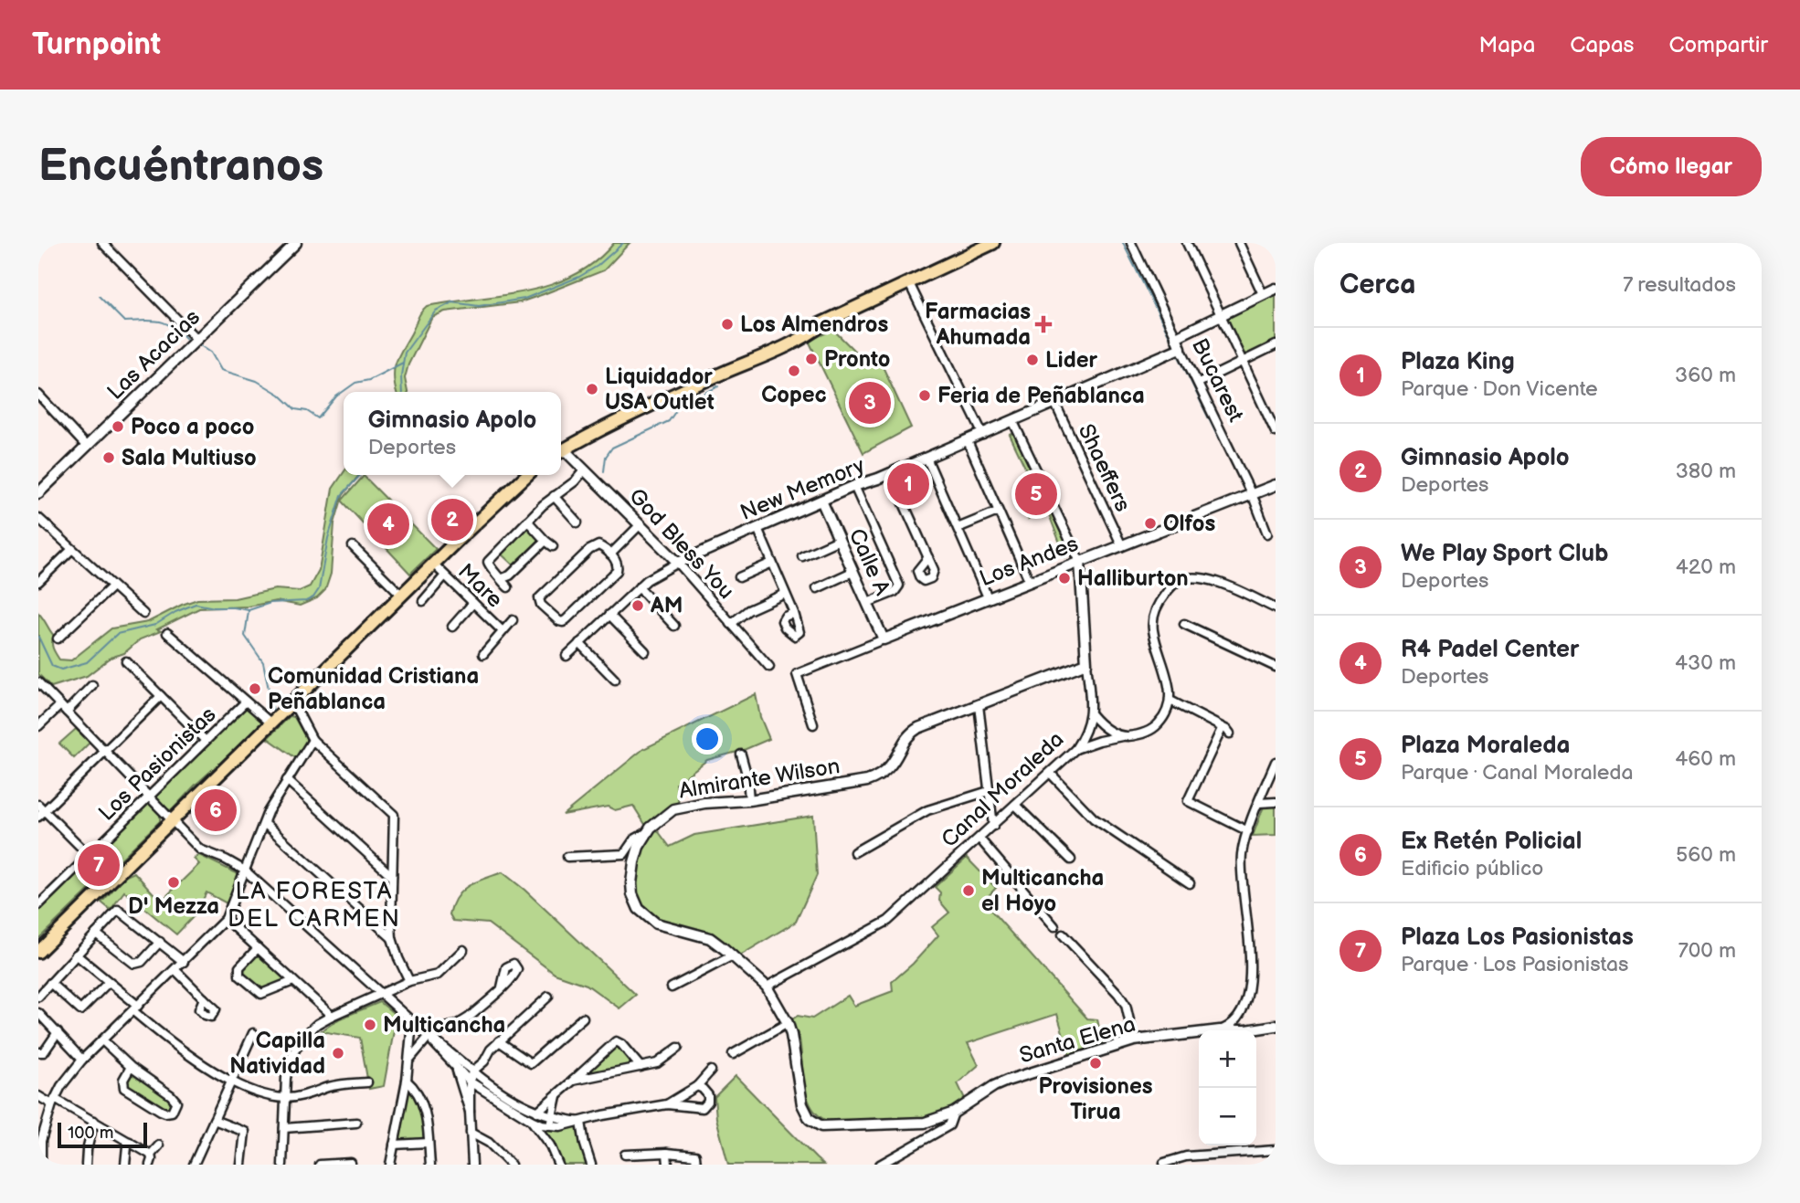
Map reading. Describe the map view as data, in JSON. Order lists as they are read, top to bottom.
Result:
{
  "streets": {
    "street": [
      "Las Acacias",
      "Bucarest",
      "Shaeffers",
      "New Memory",
      "God Bless You",
      "Los Andes",
      "Calle A",
      "Mare",
      "Los Pasionistas",
      "Almirante Wilson",
      "Canal Moraleda",
      "Santa Elena"
    ]
  },
  "crossings": [
    ["Bucarest", "New Memory"],
    ["Bucarest", "Los Andes"],
    ["Shaeffers", "New Memory"],
    ["Shaeffers", "Los Andes"],
    ["New Memory", "God Bless You"],
    ["New Memory", "Calle A"],
    ["New Memory", "Canal Moraleda"],
    ["Los Andes", "Calle A"],
    ["Los Andes", "Canal Moraleda"],
    ["Almirante Wilson", "Canal Moraleda"],
    ["Almirante Wilson", "Santa Elena"]
  ],
  "districts": ["LA FORESTA DEL CARMEN"],
  "places": {
    "other": [
      "Los Almendros",
      "Pronto",
      "Lider",
      "Copec",
      "Liquidador USA Outlet",
      "Feria de Peñablanca",
      "Poco a poco",
      "Sala Multiuso",
      "Olfos",
      "Halliburton",
      "AM",
      "Comunidad Cristiana Peñablanca",
      "D' Mezza",
      "Multicancha el Hoyo",
      "Multicancha",
      "Capilla Natividad",
      "Provisiones Tirua"
    ],
    "health": ["Farmacias Ahumada"]
  },
  "scale_bar": "100 m",
  "page": {
    "header": "Turnpoint",
    "nav": ["Mapa", "Capas", "Compartir"],
    "buttons": "Cómo llegar",
    "title": "Encuéntranos",
    "heading": ["Cerca", "7 resultados"],
    "list": [
      {
        "mark": "1",
        "name": "Plaza King",
        "note": "Parque · Don Vicente",
        "value": "360 m"
      },
      {
        "mark": "2",
        "name": "Gimnasio Apolo",
        "note": "Deportes",
        "value": "380 m"
      },
      {
        "mark": "3",
        "name": "We Play Sport Club",
        "note": "Deportes",
        "value": "420 m"
      },
      {
        "mark": "4",
        "name": "R4 Padel Center",
        "note": "Deportes",
        "value": "430 m"
      },
      {
        "mark": "5",
        "name": "Plaza Moraleda",
        "note": "Parque · Canal Moraleda",
        "value": "460 m"
      },
      {
        "mark": "6",
        "name": "Ex Retén Policial",
        "note": "Edificio público",
        "value": "560 m"
      },
      {
        "mark": "7",
        "name": "Plaza Los Pasionistas",
        "note": "Parque · Los Pasionistas",
        "value": "700 m"
      }
    ],
    "pins": [
      "3",
      "1",
      "5",
      "2",
      "4",
      "6",
      "7"
    ],
    "popup": ["Gimnasio Apolo", "Deportes"],
    "map_buttons": ["+", "−"],
    "scale": "100 m"
  }
}
